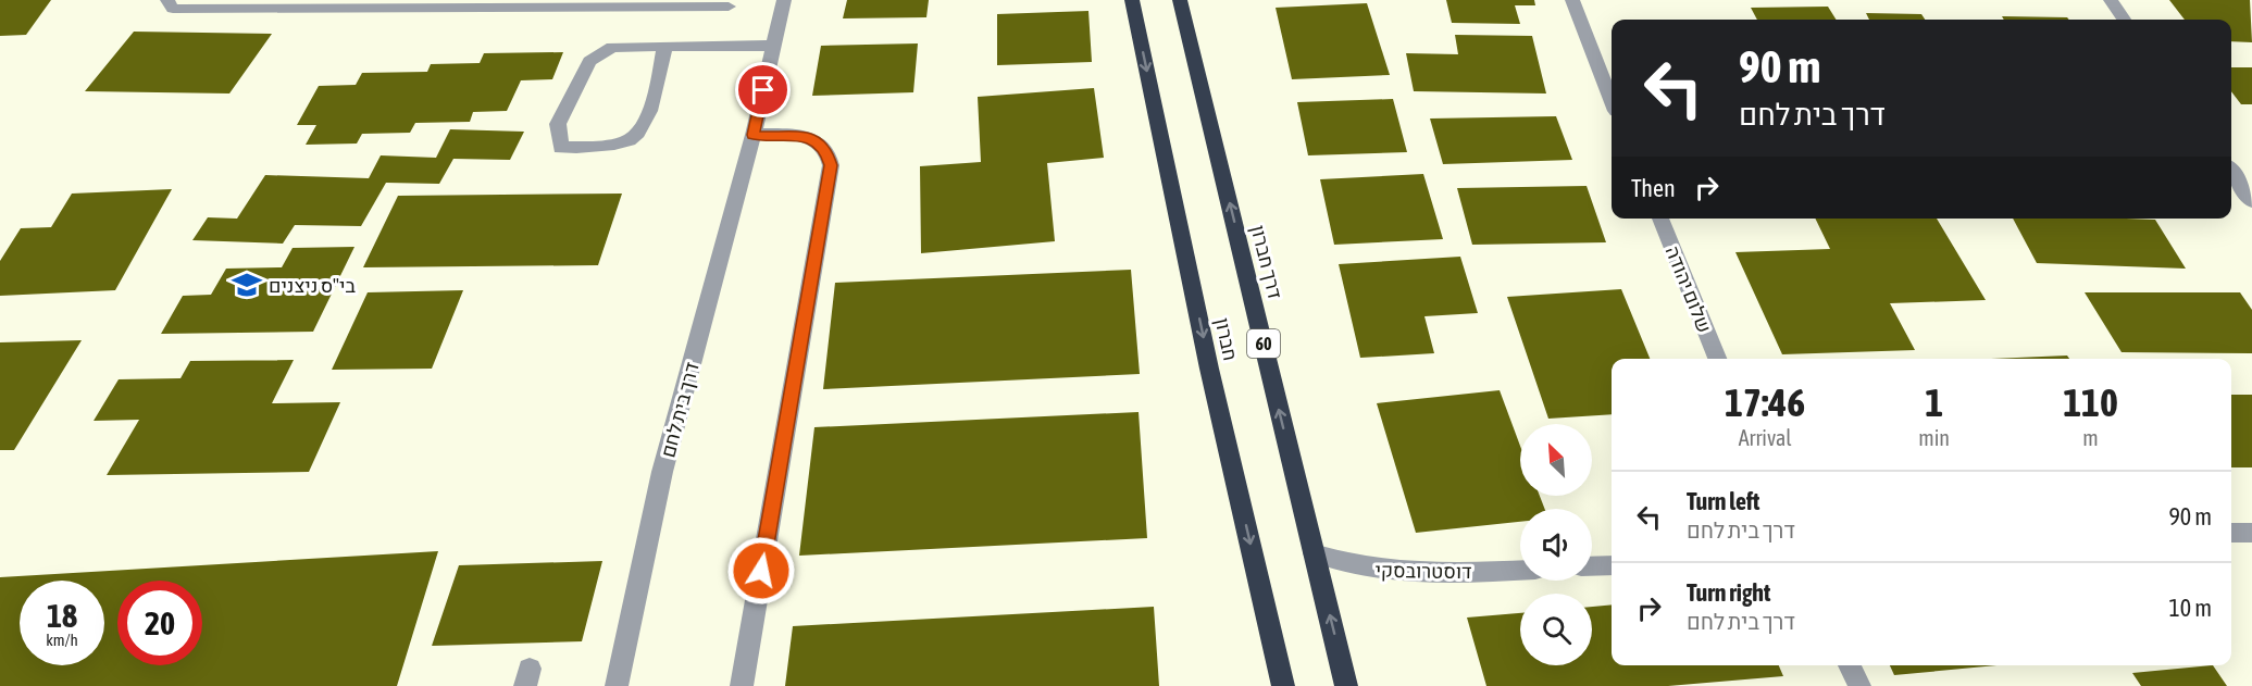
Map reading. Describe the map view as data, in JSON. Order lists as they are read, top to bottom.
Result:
{
  "streets": {
    "highway": ["דרך חברון", "חברון", "60"],
    "street": ["שלום יהודה", "דרך בית לחם", "דוסטרובסקי"]
  },
  "crossings": [
    ["דרך חברון", "דוסטרובסקי"]
  ],
  "one_way": ["דרך חברון", "חברון"],
  "places": {
    "school or university": ["בי\"ס ניצנים"]
  },
  "north": "top left",
  "page": {
    "turn": ["90 m", "דרך בית לחם"],
    "then": "Then",
    "eta": [
      "17:46",
      "Arrival",
      "1",
      "min",
      "110",
      "m"
    ],
    "list": [
      {
        "name": "Turn left",
        "note": "דרך בית לחם",
        "value": "90 m"
      },
      {
        "name": "Turn right",
        "note": "דרך בית לחם",
        "value": "10 m"
      }
    ],
    "speed": "18 km/h",
    "limit": "20"
  }
}
